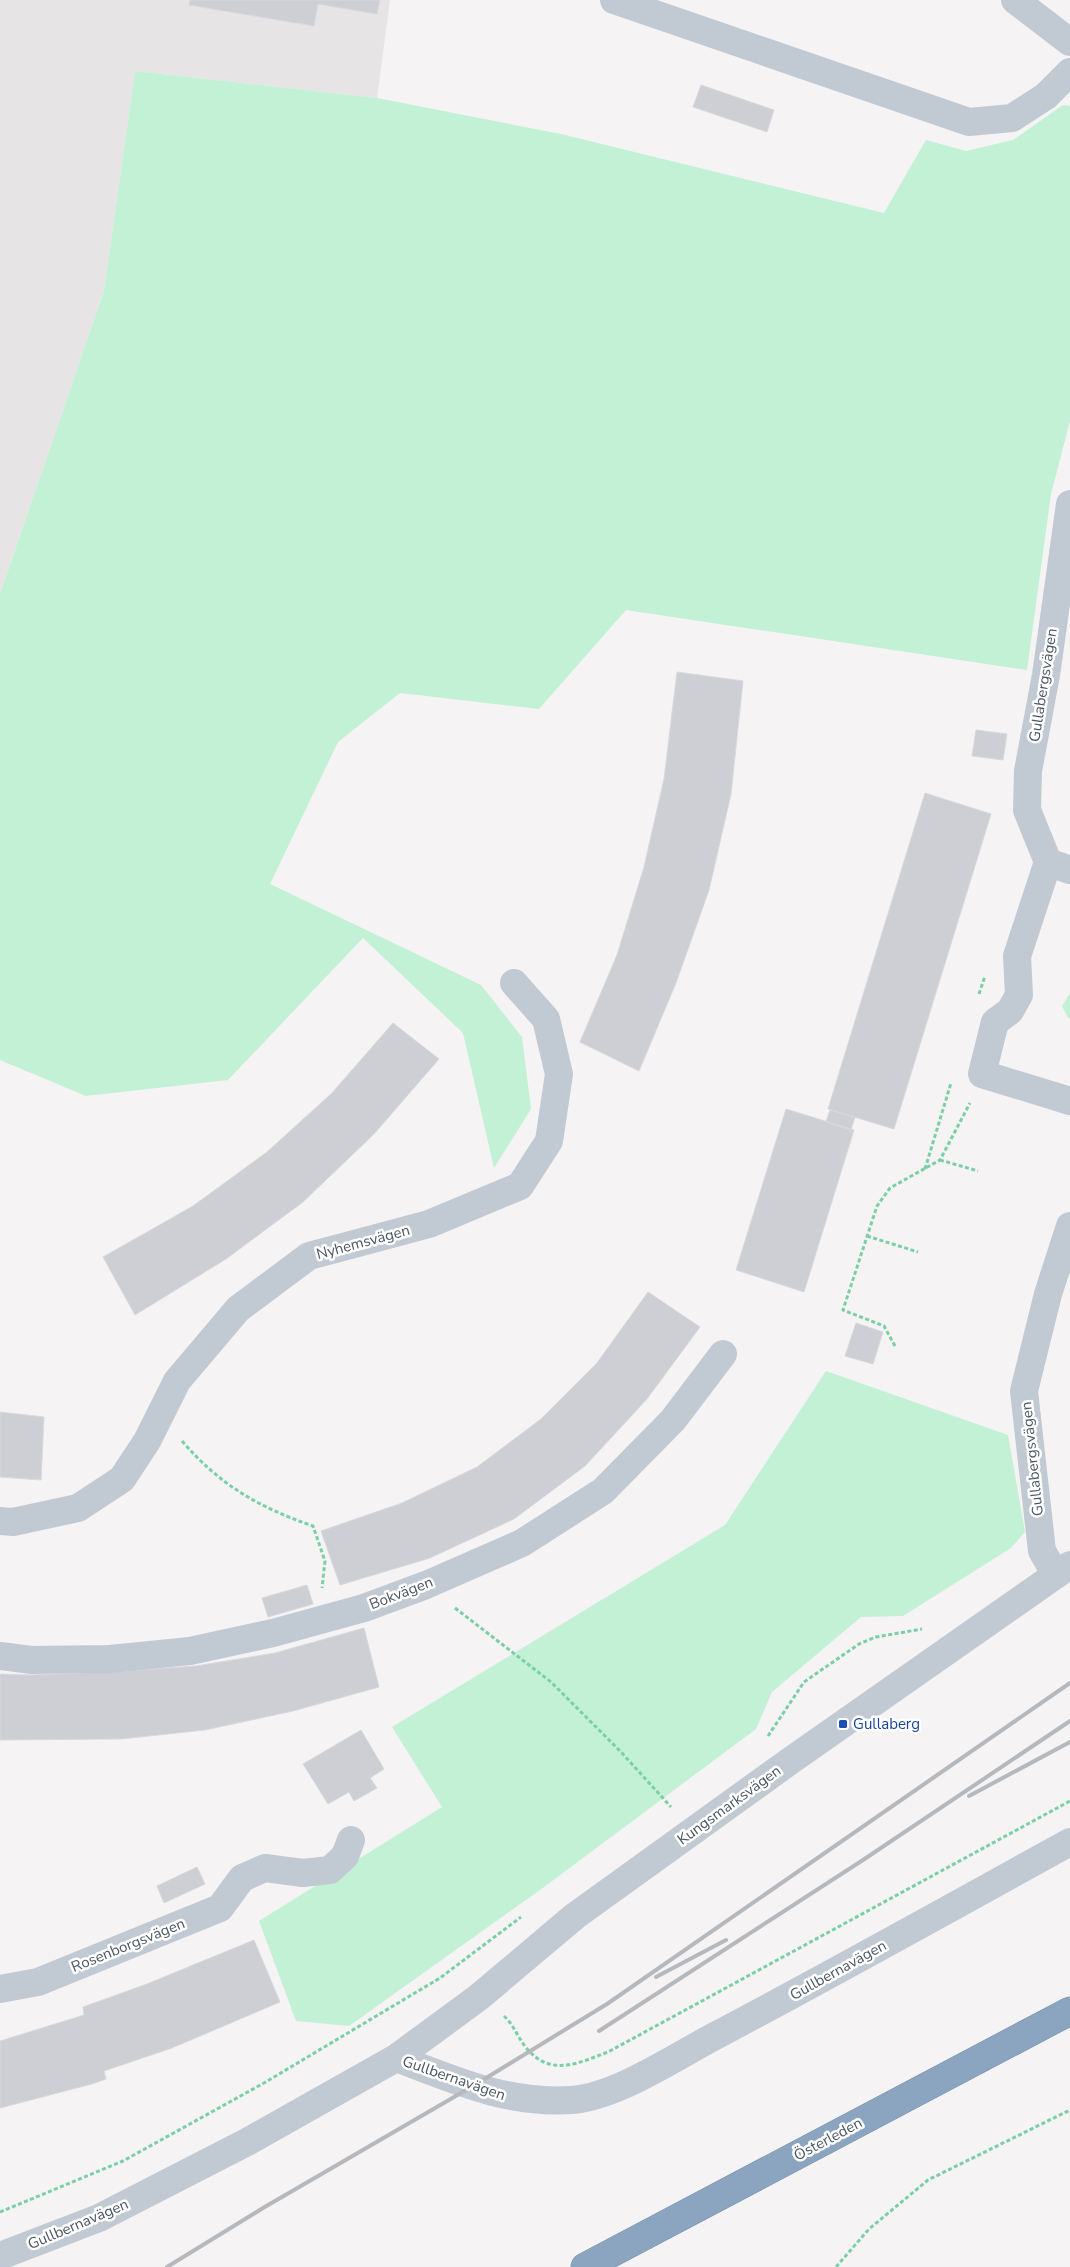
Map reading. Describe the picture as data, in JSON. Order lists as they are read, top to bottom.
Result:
{
  "streets": {
    "highway": ["Österleden"],
    "street": [
      "Gullabergsvägen",
      "Nyhemsvägen",
      "Bokvägen",
      "Kungsmarksvägen",
      "Rosenborgsvägen",
      "Gullbernavägen"
    ]
  },
  "crossings": [
    ["Gullabergsvägen", "Kungsmarksvägen"],
    ["Kungsmarksvägen", "Gullbernavägen"]
  ],
  "places": {
    "transit": ["Gullaberg"]
  }
}
